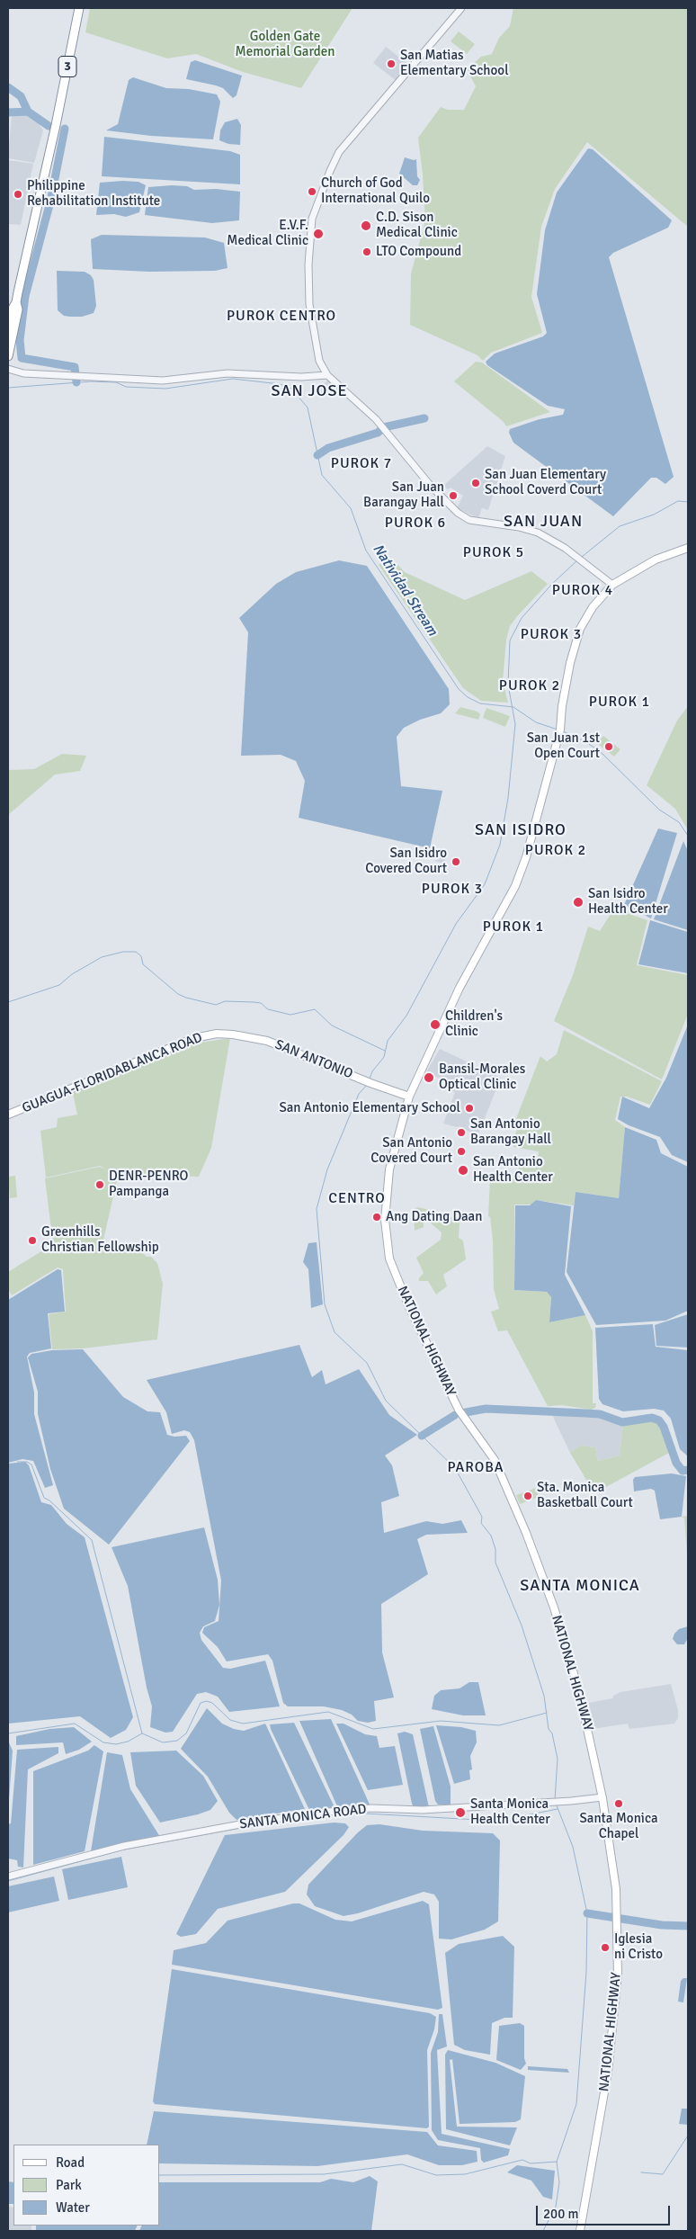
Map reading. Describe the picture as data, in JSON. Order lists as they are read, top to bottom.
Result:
{
  "streets": {
    "highway": ["3"],
    "main road": ["SAN ANTONIO", "GUAGUA-FLORIDABLANCA ROAD", "NATIONAL HIGHWAY"],
    "street": ["SANTA MONICA ROAD"]
  },
  "crossings": [
    ["SAN ANTONIO", "GUAGUA-FLORIDABLANCA ROAD"],
    ["SAN ANTONIO", "NATIONAL HIGHWAY"],
    ["NATIONAL HIGHWAY", "SANTA MONICA ROAD"]
  ],
  "districts": [
    "PUROK CENTRO",
    "SAN JOSE",
    "PUROK 7",
    "SAN JUAN",
    "PUROK 6",
    "PUROK 5",
    "PUROK 4",
    "PUROK 3",
    "PUROK 2",
    "PUROK 1",
    "SAN ISIDRO",
    "PUROK 2",
    "PUROK 3",
    "PUROK 1",
    "CENTRO",
    "PAROBA",
    "SANTA MONICA"
  ],
  "water": ["Natividad Stream"],
  "parks": ["Golden Gate Memorial Garden"],
  "places": [
    "San Matias Elementary School",
    "Church of God International Quilo",
    "Philippine Rehabilitation Institute",
    "C.D. Sison Medical Clinic",
    "E.V.F. Medical Clinic",
    "LTO Compound",
    "San Juan Elementary School Coverd Court",
    "San Juan Barangay Hall",
    "San Juan 1st Open Court",
    "San Isidro Covered Court",
    "San Isidro Health Center",
    "Children's Clinic",
    "Bansil-Morales Optical Clinic",
    "San Antonio Elementary School",
    "San Antonio Barangay Hall",
    "San Antonio Covered Court",
    "San Antonio Health Center",
    "DENR-PENRO Pampanga",
    "Ang Dating Daan",
    "Greenhills Christian Fellowship",
    "Sta. Monica Basketball Court",
    "Santa Monica Chapel",
    "Santa Monica Health Center",
    "Iglesia ni Cristo"
  ],
  "legend": ["Road", "Park", "Water"],
  "scale_bar": "200 m"
}
